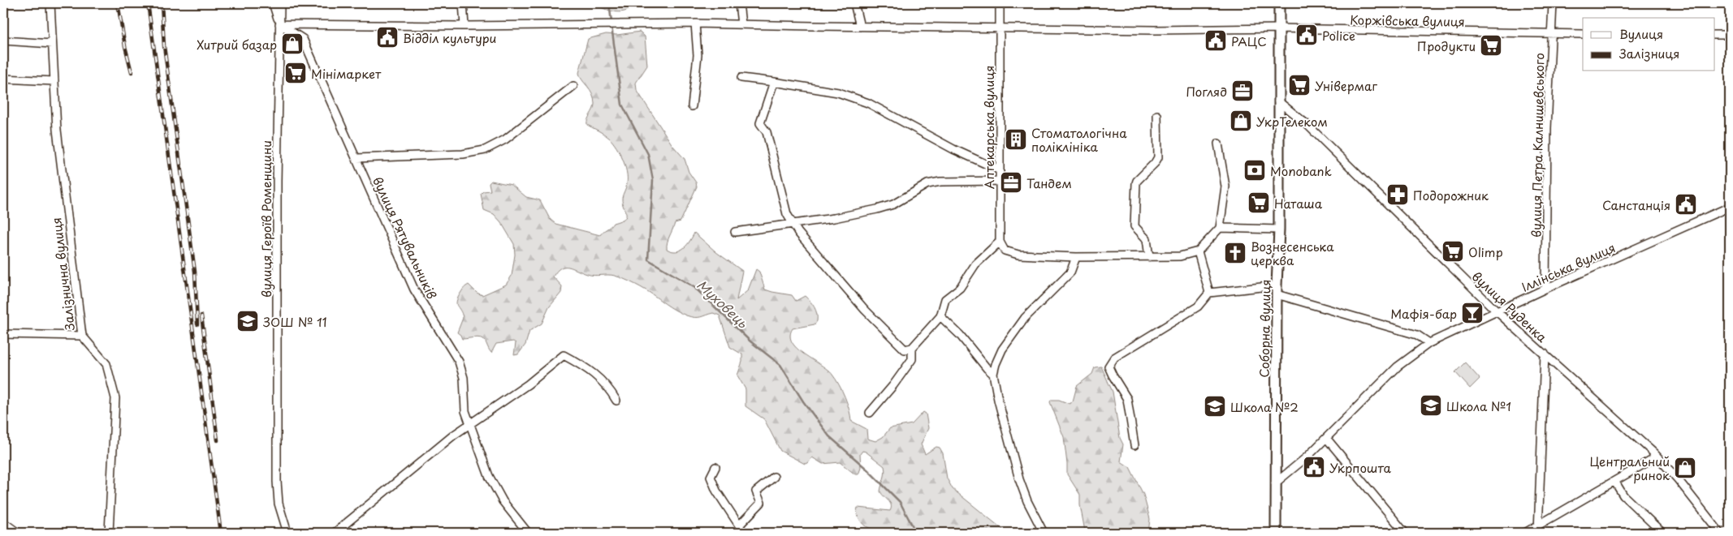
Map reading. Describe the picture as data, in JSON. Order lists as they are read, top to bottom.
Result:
{
  "streets": {
    "main road": ["Соборна вулиця"],
    "street": [
      "Коржівська вулиця",
      "Аптекарська вулиця",
      "вулиця Петра Калнишевського",
      "вулиця Героїв Роменщини",
      "вулиця Рятувальників",
      "Іллінська вулиця",
      "Залізнична вулиця",
      "вулиця Руденка"
    ]
  },
  "crossings": [
    ["Коржівська вулиця", "Аптекарська вулиця"],
    ["Коржівська вулиця", "вулиця Петра Калнишевського"],
    ["Коржівська вулиця", "вулиця Героїв Роменщини"],
    ["Коржівська вулиця", "вулиця Рятувальників"],
    ["Коржівська вулиця", "Соборна вулиця"],
    ["вулиця Петра Калнишевського", "Іллінська вулиця"],
    ["вулиця Героїв Роменщини", "вулиця Рятувальників"],
    ["Іллінська вулиця", "вулиця Руденка"],
    ["Іллінська вулиця", "Соборна вулиця"],
    ["вулиця Руденка", "Соборна вулиця"]
  ],
  "water": ["Муховець"],
  "places": {
    "public building": [
      "Police",
      "Відділ культури",
      "РАЦС",
      "Санстанція",
      "Укрпошта"
    ],
    "shop": ["Хитрий базар", "УкрТелеком", "Центральний ринок"],
    "supermarket": [
      "Продукти",
      "Мінімаркет",
      "Універмаг",
      "Наташа",
      "Olimp"
    ],
    "office": ["Погляд", "Тандем"],
    "building": ["Стоматологічна поліклініка"],
    "bank": ["Monobank"],
    "pharmacy": ["Подорожник"],
    "church": ["Вознесенська церква"],
    "bar": ["Мафія-бар"],
    "school or university": ["ЗОШ № 11", "Школа №1", "Школа №2"]
  },
  "legend": ["Вулиця", "Залізниця"]
}
